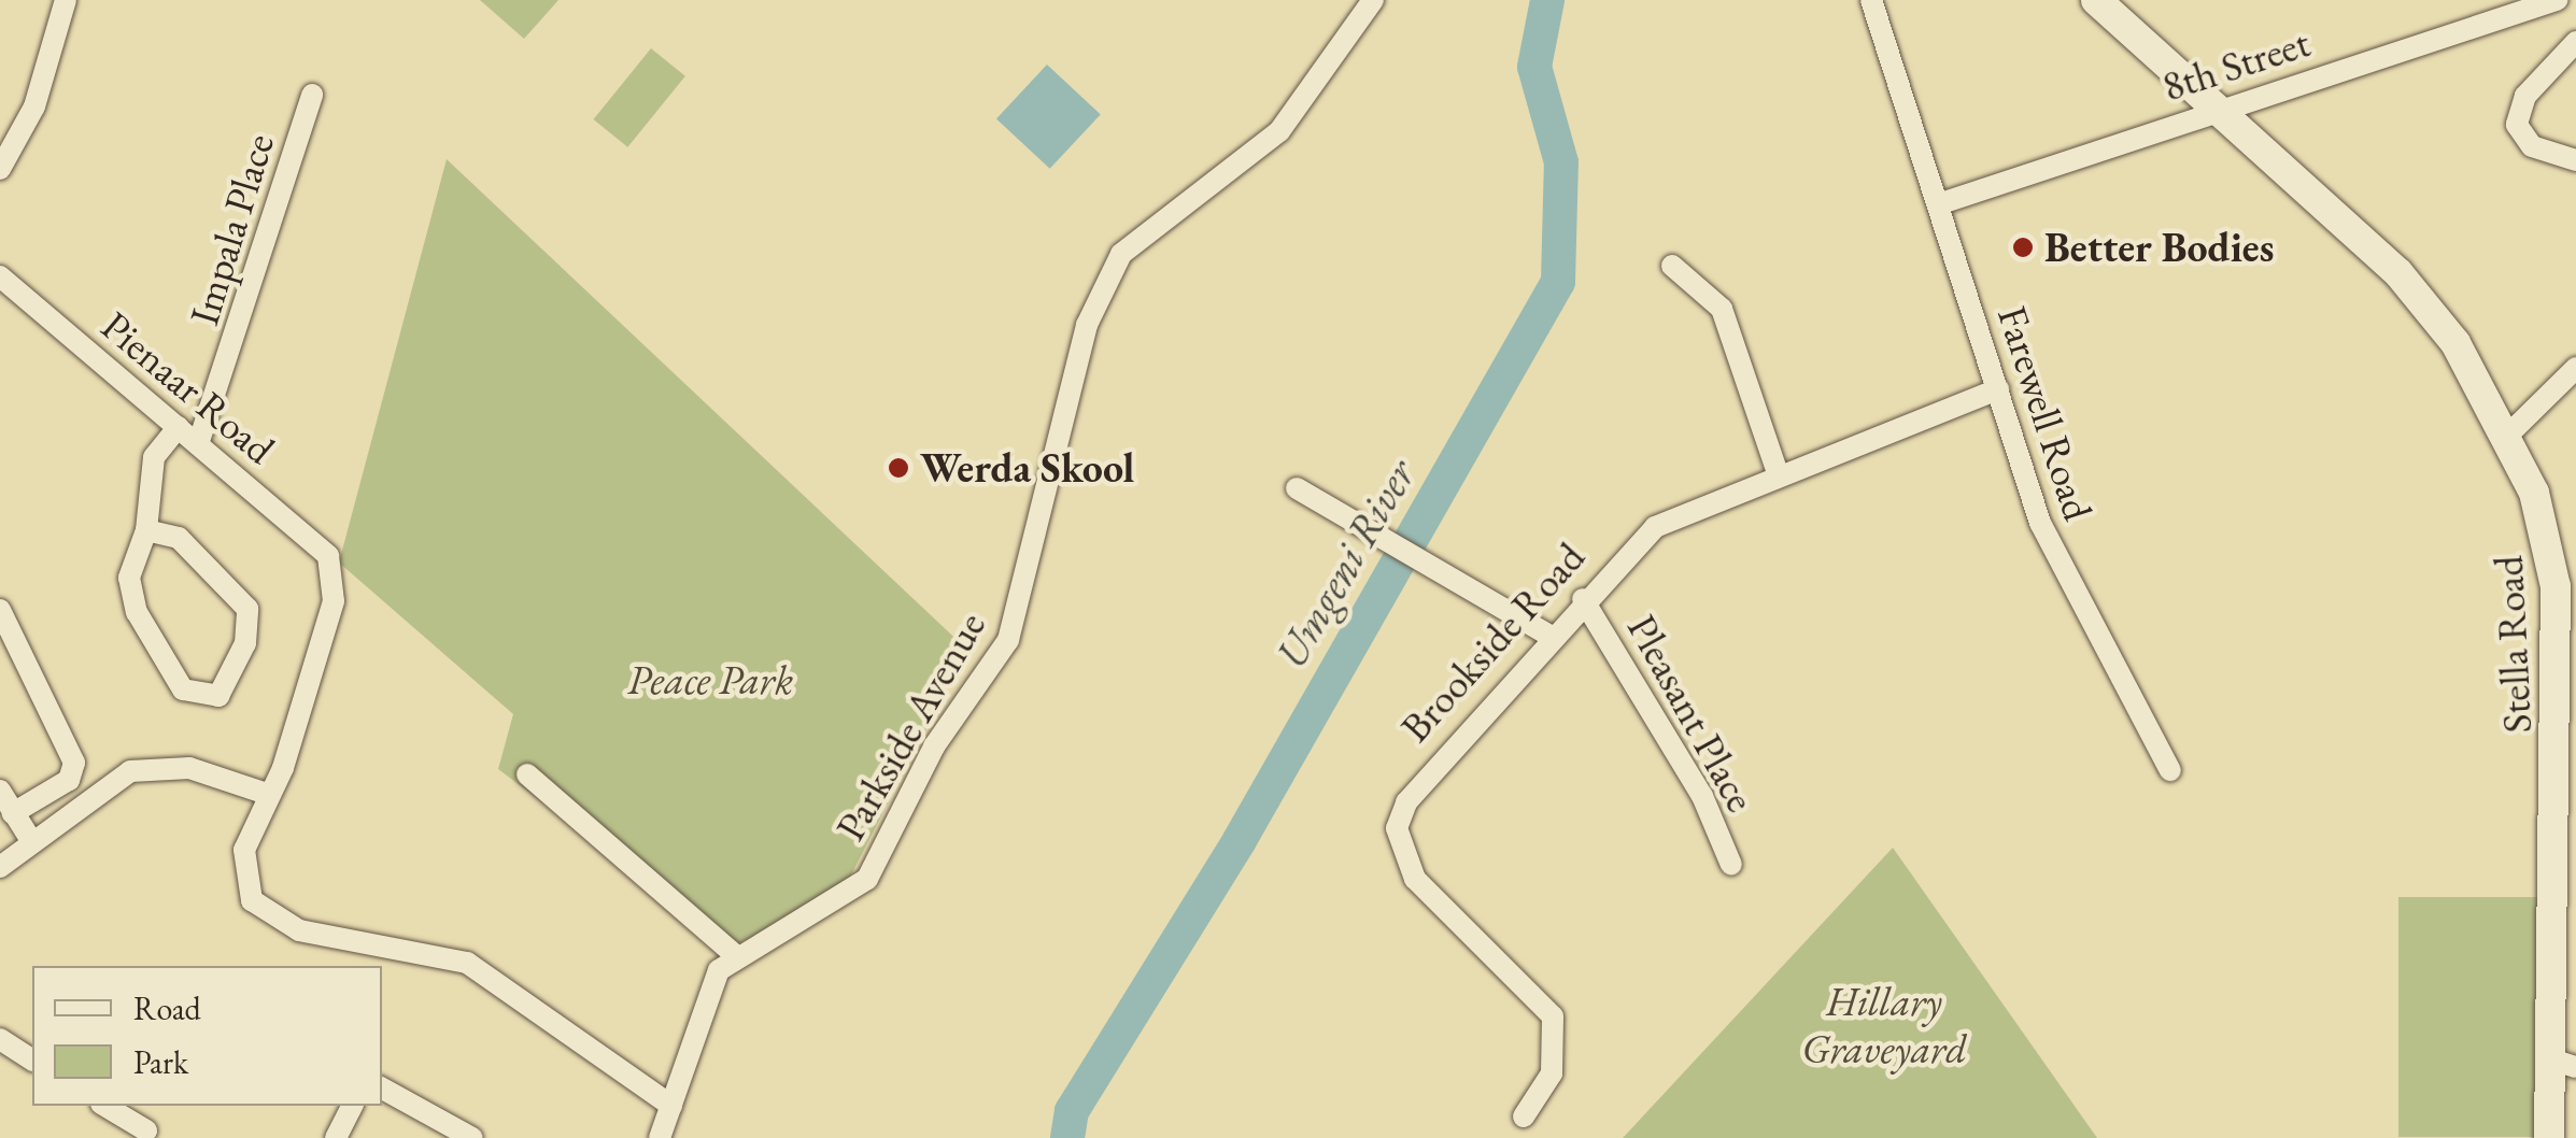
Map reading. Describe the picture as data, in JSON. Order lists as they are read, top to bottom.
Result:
{
  "streets": {
    "main road": ["Stella Road"],
    "street": [
      "8th Street",
      "Impala Place",
      "Pienaar Road",
      "Farewell Road",
      "Brookside Road",
      "Pleasant Place",
      "Parkside Avenue"
    ]
  },
  "crossings": [
    ["8th Street", "Farewell Road"],
    ["8th Street", "Stella Road"],
    ["Impala Place", "Pienaar Road"],
    ["Farewell Road", "Brookside Road"],
    ["Brookside Road", "Pleasant Place"]
  ],
  "water": ["Umgeni River"],
  "parks": ["Peace Park", "Hillary Graveyard"],
  "places": ["Better Bodies", "Werda Skool"],
  "legend": ["Road", "Park"]
}
